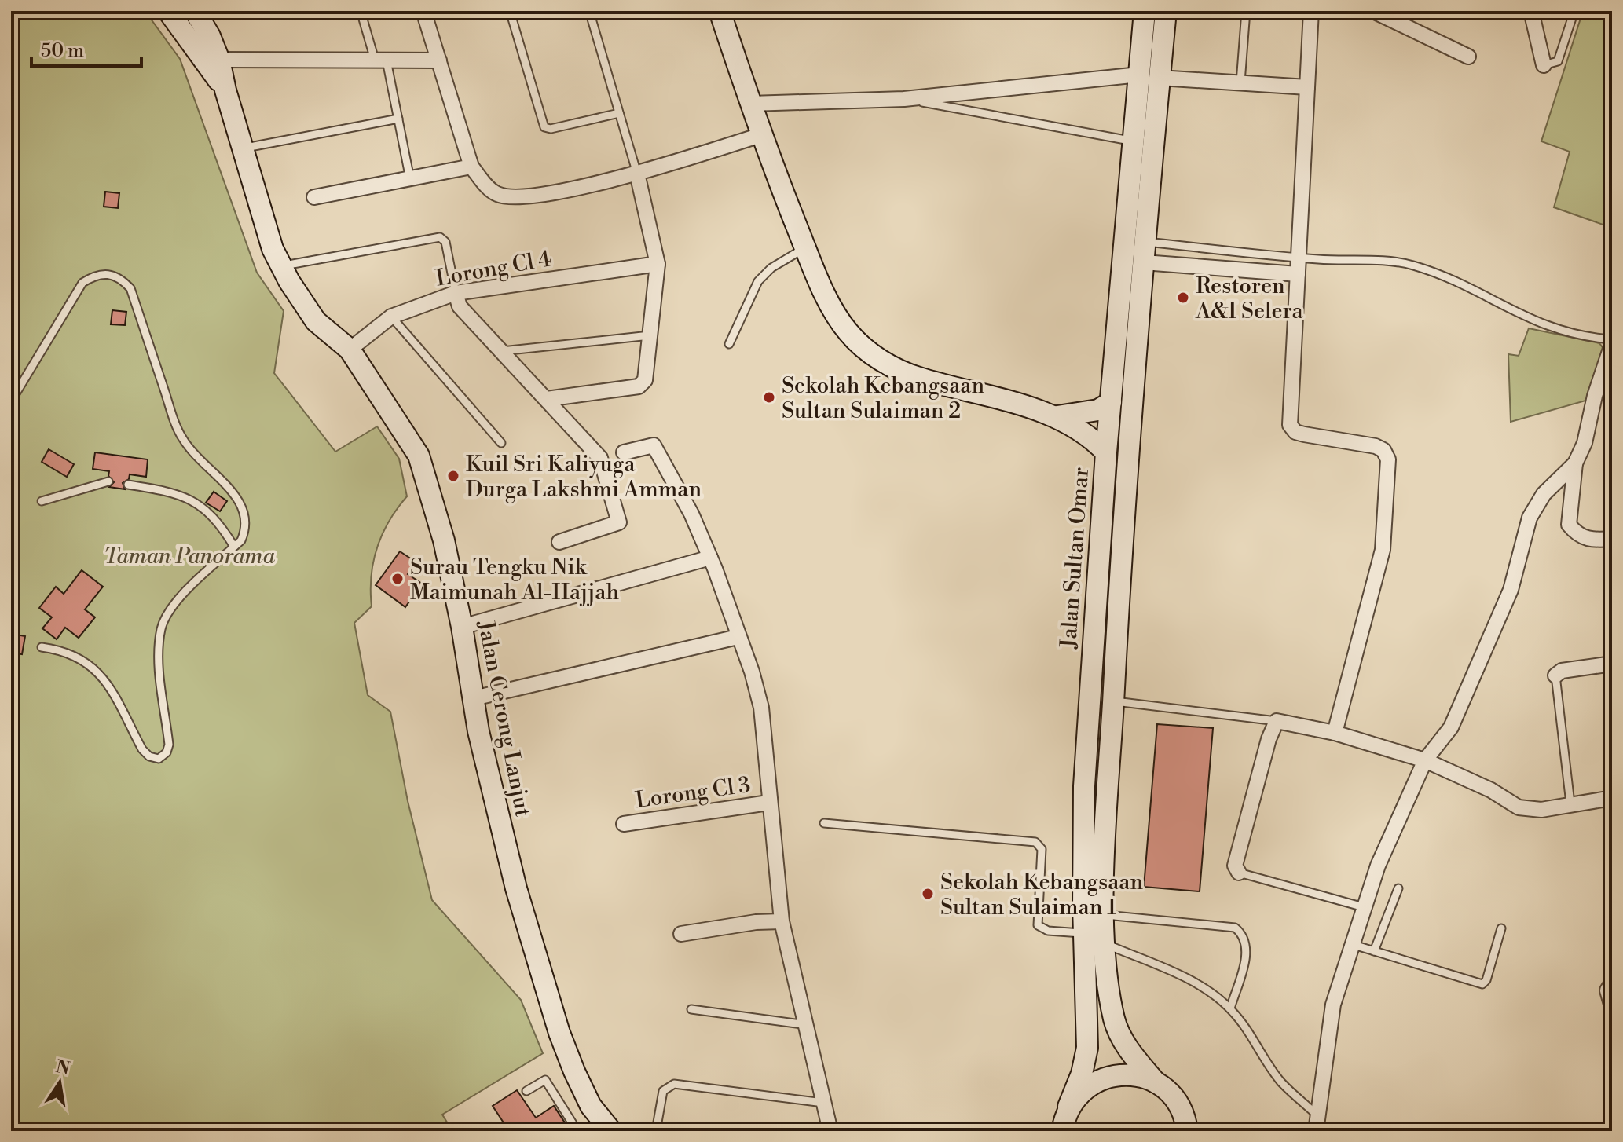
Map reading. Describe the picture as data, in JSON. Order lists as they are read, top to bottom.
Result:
{
  "streets": {
    "main road": ["Jalan Sultan Omar", "Jalan Cerong Lanjut"],
    "street": ["Lorong Cl 4", "Lorong Cl 3"]
  },
  "crossings": [
    ["Lorong Cl 4", "Jalan Cerong Lanjut"]
  ],
  "parks": ["Taman Panorama"],
  "places": [
    "Restoren A&I Selera",
    "Sekolah Kebangsaan Sultan Sulaiman 2",
    "Kuil Sri Kaliyuga Durga Lakshmi Amman",
    "Surau Tengku Nik Maimunah Al-Hajjah",
    "Sekolah Kebangsaan Sultan Sulaiman 1"
  ],
  "scale_bar": "50 m",
  "north": "top"
}
